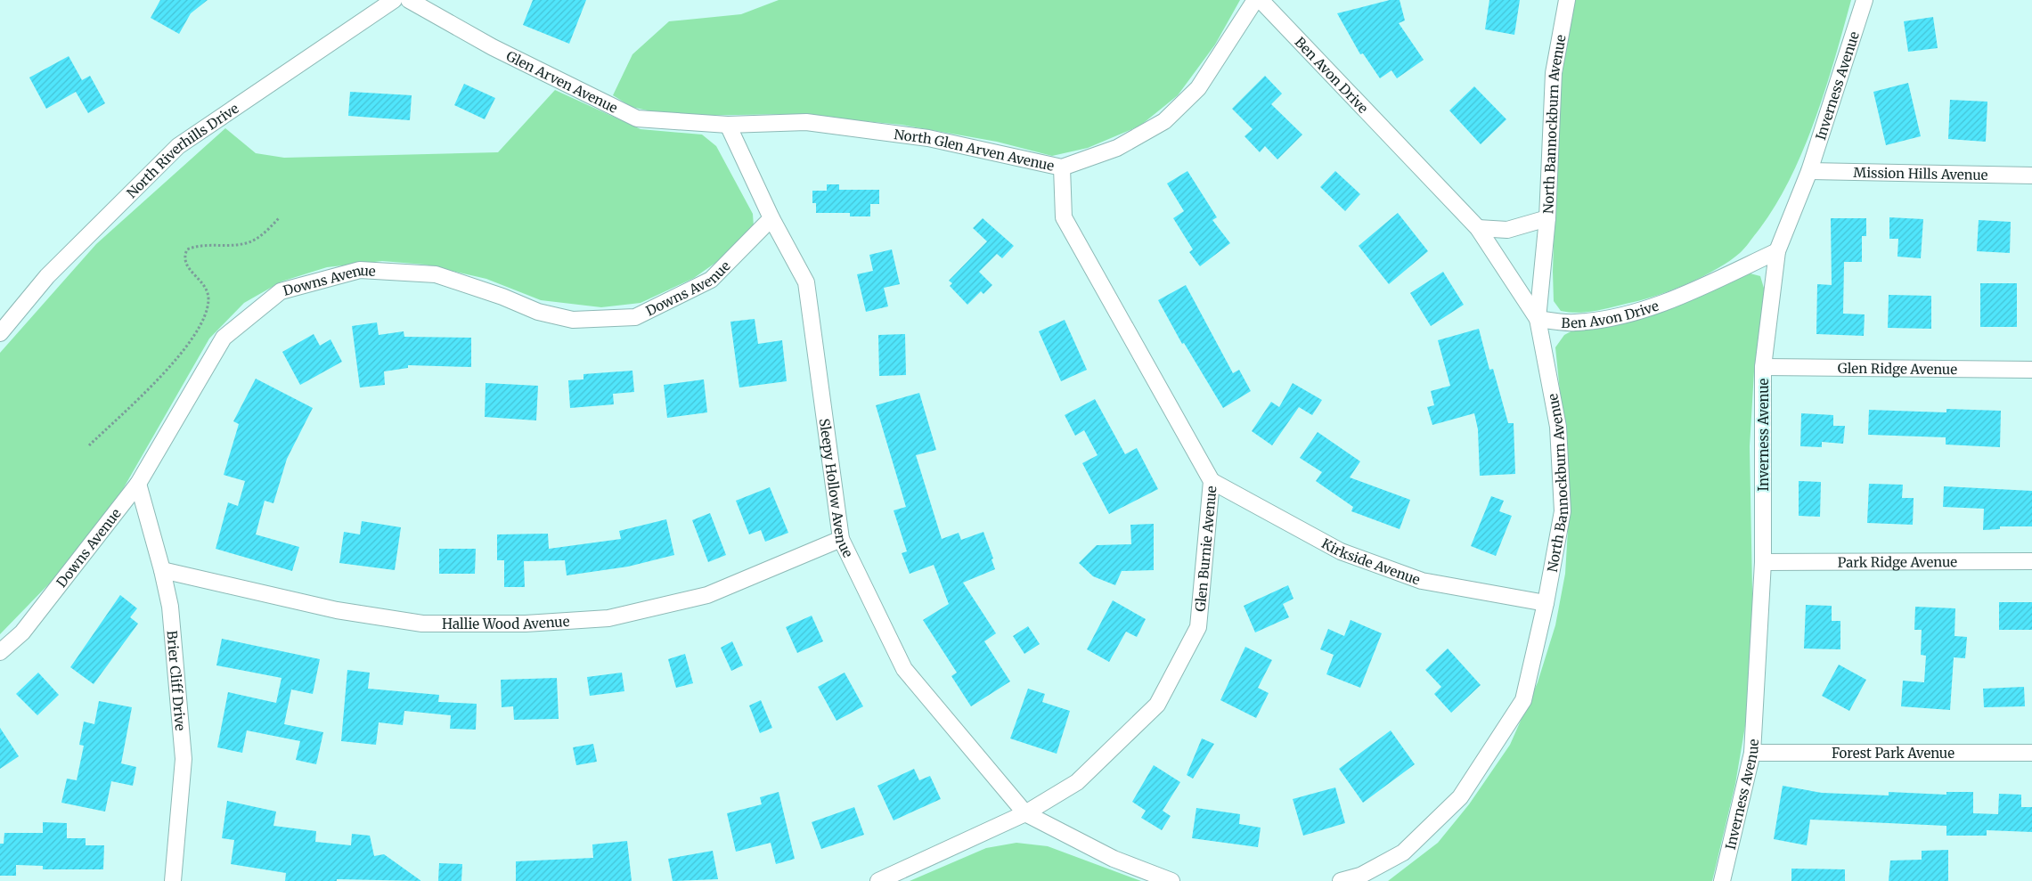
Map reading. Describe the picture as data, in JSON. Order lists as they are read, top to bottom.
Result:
{
  "streets": {
    "street": [
      "Ben Avon Drive",
      "Glen Arven Avenue",
      "Inverness Avenue",
      "North Bannockburn Avenue",
      "North Glen Arven Avenue",
      "North Riverhills Drive",
      "Mission Hills Avenue",
      "Downs Avenue",
      "Glen Ridge Avenue",
      "Sleepy Hollow Avenue",
      "Glen Burnie Avenue",
      "Kirkside Avenue",
      "Park Ridge Avenue",
      "Hallie Wood Avenue",
      "Brier Cliff Drive",
      "Forest Park Avenue"
    ]
  },
  "crossings": [
    ["Ben Avon Drive", "Inverness Avenue"],
    ["Ben Avon Drive", "North Bannockburn Avenue"],
    ["Glen Arven Avenue", "North Glen Arven Avenue"],
    ["Glen Arven Avenue", "Sleepy Hollow Avenue"],
    ["Inverness Avenue", "Mission Hills Avenue"],
    ["Inverness Avenue", "Glen Ridge Avenue"],
    ["Inverness Avenue", "Park Ridge Avenue"],
    ["Inverness Avenue", "Forest Park Avenue"],
    ["North Bannockburn Avenue", "Kirkside Avenue"],
    ["North Glen Arven Avenue", "Sleepy Hollow Avenue"],
    ["North Glen Arven Avenue", "Glen Burnie Avenue"],
    ["Downs Avenue", "Sleepy Hollow Avenue"],
    ["Downs Avenue", "Brier Cliff Drive"],
    ["Sleepy Hollow Avenue", "Glen Burnie Avenue"],
    ["Sleepy Hollow Avenue", "Hallie Wood Avenue"],
    ["Glen Burnie Avenue", "Kirkside Avenue"],
    ["Hallie Wood Avenue", "Brier Cliff Drive"]
  ]
}
